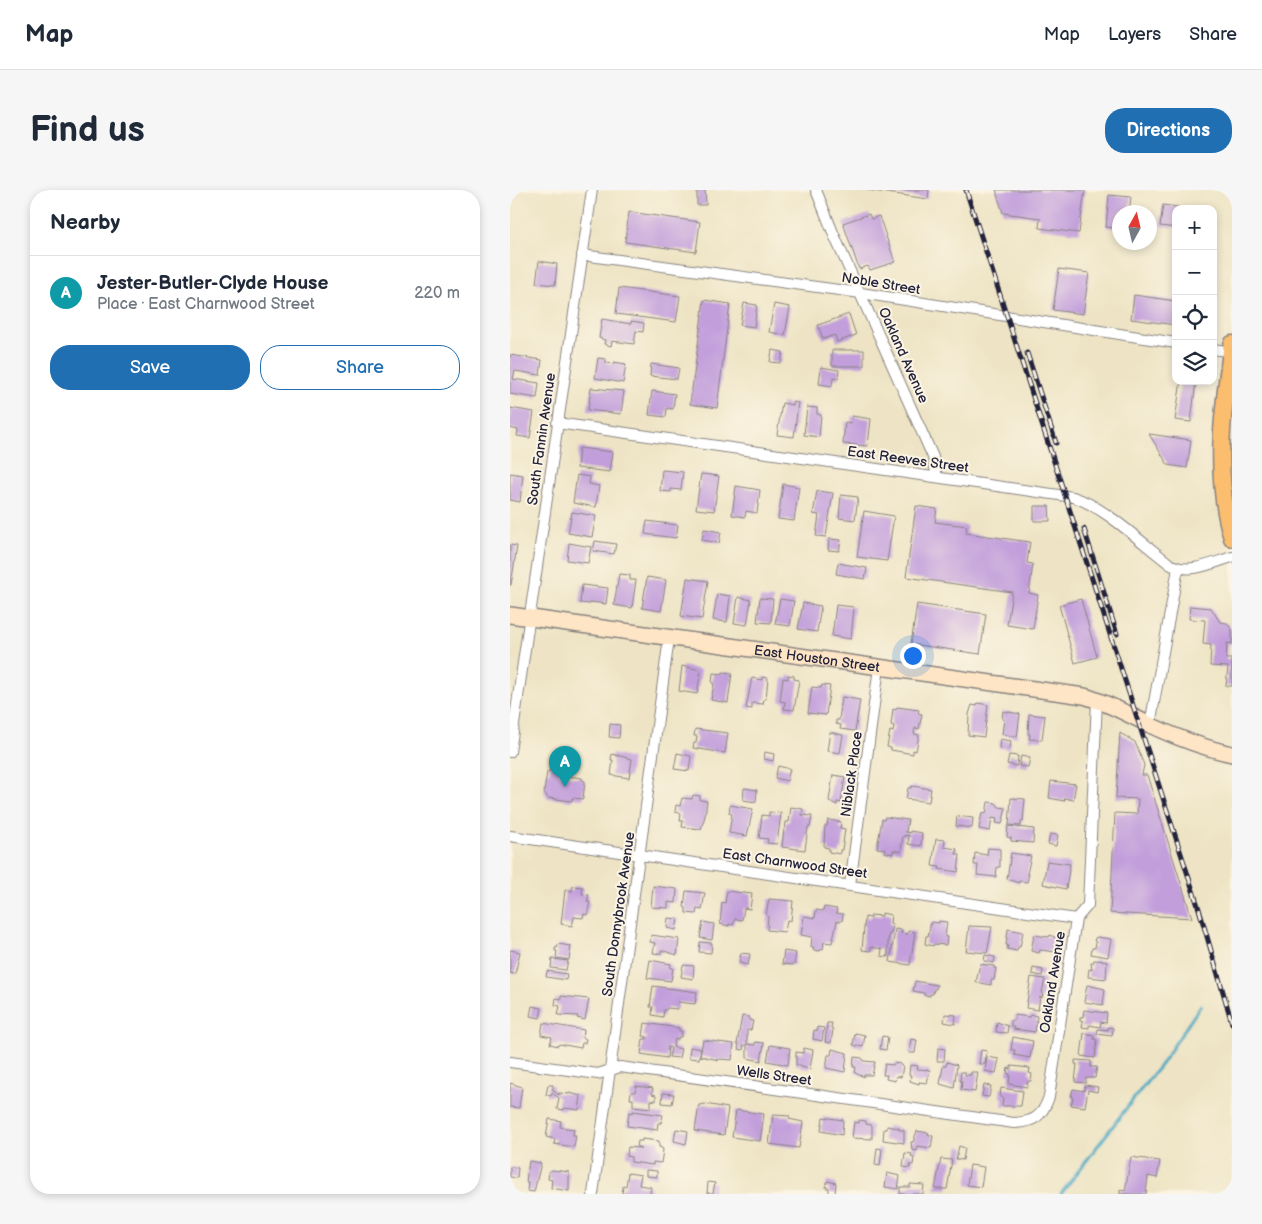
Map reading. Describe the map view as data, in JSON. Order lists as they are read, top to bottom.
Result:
{
  "streets": {
    "street": [
      "Noble Street",
      "Oakland Avenue",
      "South Fannin Avenue",
      "East Reeves Street",
      "East Houston Street",
      "Niblack Place",
      "East Charnwood Street",
      "South Donnybrook Avenue",
      "Wells Street"
    ]
  },
  "crossings": [
    ["Noble Street", "Oakland Avenue"],
    ["Noble Street", "South Fannin Avenue"],
    ["Oakland Avenue", "East Reeves Street"],
    ["Oakland Avenue", "East Houston Street"],
    ["Oakland Avenue", "East Charnwood Street"],
    ["Oakland Avenue", "Wells Street"],
    ["South Fannin Avenue", "East Reeves Street"],
    ["South Fannin Avenue", "East Houston Street"],
    ["East Houston Street", "Niblack Place"],
    ["East Houston Street", "South Donnybrook Avenue"],
    ["Niblack Place", "East Charnwood Street"],
    ["East Charnwood Street", "South Donnybrook Avenue"],
    ["South Donnybrook Avenue", "Wells Street"]
  ],
  "north": "top",
  "page": {
    "header": "Map",
    "nav": ["Map", "Layers", "Share"],
    "buttons": [
      "Directions",
      ["Save", "Share"]
    ],
    "title": "Find us",
    "heading": "Nearby",
    "map_buttons": ["+", "−"],
    "list": [
      {
        "mark": "A",
        "name": "Jester-Butler-Clyde House",
        "note": "Place · East Charnwood Street",
        "value": "220 m"
      }
    ],
    "pins": "A"
  }
}
